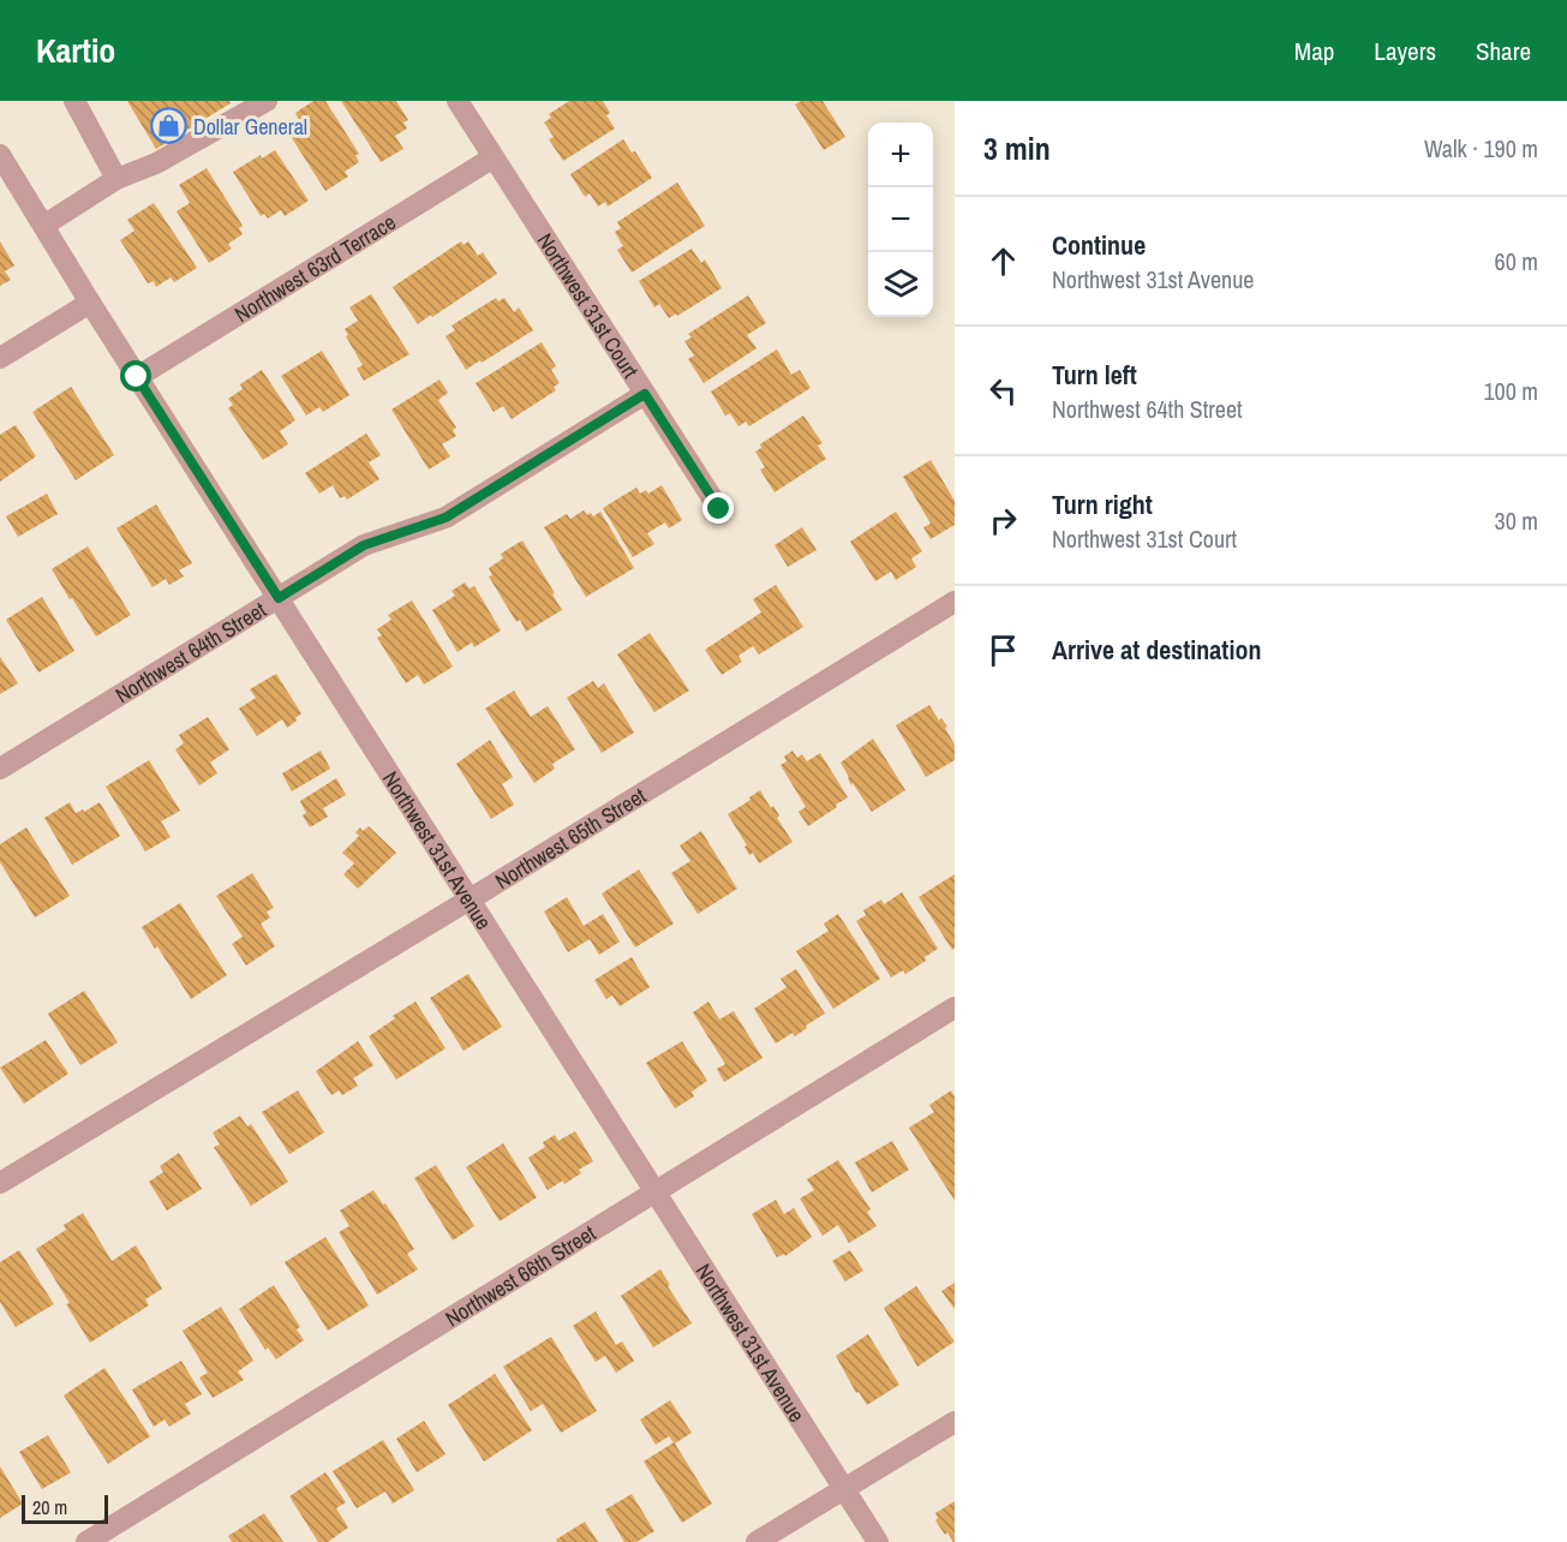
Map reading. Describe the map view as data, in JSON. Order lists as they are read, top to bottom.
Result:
{
  "streets": {
    "street": [
      "Northwest 63rd Terrace",
      "Northwest 31st Court",
      "Northwest 64th Street",
      "Northwest 65th Street",
      "Northwest 31st Avenue",
      "Northwest 66th Street"
    ]
  },
  "crossings": [
    ["Northwest 63rd Terrace", "Northwest 31st Court"],
    ["Northwest 63rd Terrace", "Northwest 31st Avenue"],
    ["Northwest 31st Court", "Northwest 64th Street"],
    ["Northwest 64th Street", "Northwest 31st Avenue"],
    ["Northwest 65th Street", "Northwest 31st Avenue"],
    ["Northwest 31st Avenue", "Northwest 66th Street"]
  ],
  "places": {
    "shop": ["Dollar General"]
  },
  "scale_bar": "20 m",
  "page": {
    "header": "Kartio",
    "nav": ["Map", "Layers", "Share"],
    "heading": ["3 min", "Walk · 190 m"],
    "map_buttons": ["+", "−"],
    "list": [
      ["Continue", "Northwest 31st Avenue", "60 m"],
      ["Turn left", "Northwest 64th Street", "100 m"],
      ["Turn right", "Northwest 31st Court", "30 m"],
      "Arrive at destination"
    ],
    "scale": "20 m"
  }
}
